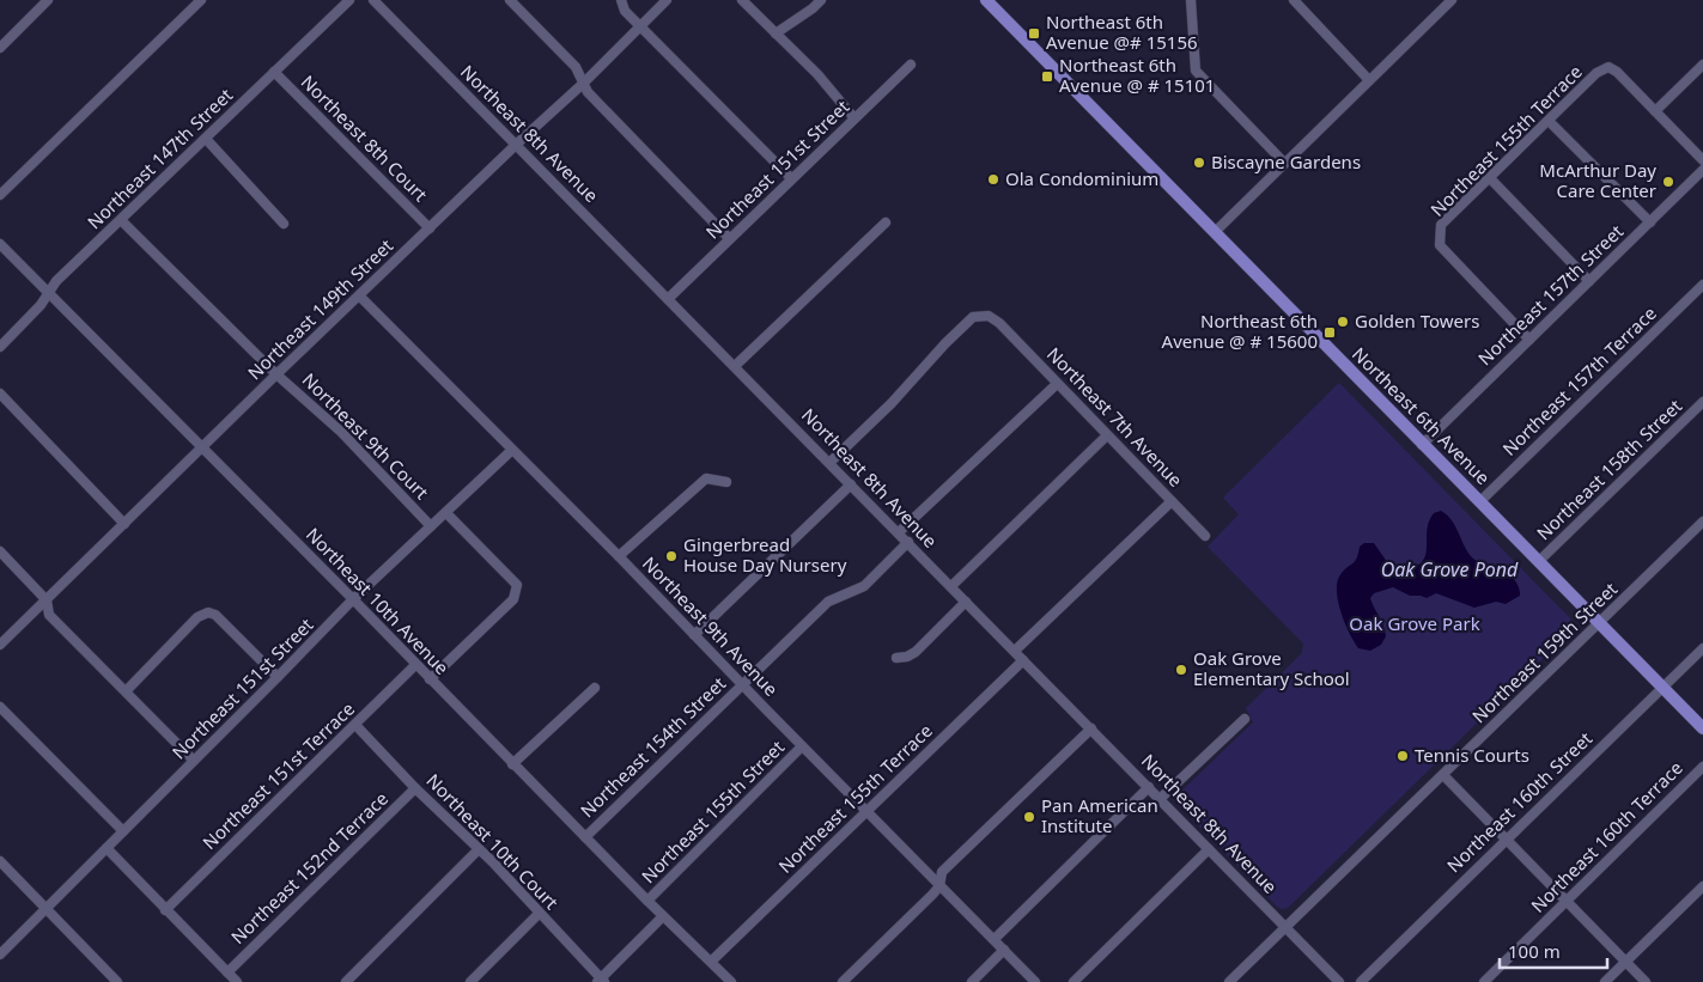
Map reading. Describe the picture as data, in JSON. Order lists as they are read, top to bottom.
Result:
{
  "streets": {
    "main road": ["Northeast 6th Avenue"],
    "street": [
      "Northeast 8th Avenue",
      "Northeast 8th Court",
      "Northeast 155th Terrace",
      "Northeast 147th Street",
      "Northeast 151st Street",
      "Northeast 157th Street",
      "Northeast 149th Street",
      "Northeast 157th Terrace",
      "Northeast 7th Avenue",
      "Northeast 9th Court",
      "Northeast 158th Street",
      "Northeast 10th Avenue",
      "Northeast 9th Avenue",
      "Northeast 159th Street",
      "Northeast 154th Street",
      "Northeast 151st Terrace",
      "Northeast 160th Street",
      "Northeast 155th Street",
      "Northeast 160th Terrace",
      "Northeast 10th Court",
      "Northeast 152nd Terrace"
    ]
  },
  "crossings": [
    ["Northeast 8th Avenue", "Northeast 155th Terrace"],
    ["Northeast 8th Avenue", "Northeast 151st Street"],
    ["Northeast 8th Avenue", "Northeast 149th Street"],
    ["Northeast 8th Avenue", "Northeast 7th Avenue"],
    ["Northeast 8th Avenue", "Northeast 159th Street"],
    ["Northeast 8th Avenue", "Northeast 154th Street"],
    ["Northeast 8th Court", "Northeast 147th Street"],
    ["Northeast 8th Court", "Northeast 149th Street"],
    ["Northeast 155th Terrace", "Northeast 157th Street"],
    ["Northeast 155th Terrace", "Northeast 10th Avenue"],
    ["Northeast 155th Terrace", "Northeast 9th Avenue"],
    ["Northeast 147th Street", "Northeast 9th Court"],
    ["Northeast 147th Street", "Northeast 10th Avenue"],
    ["Northeast 151st Street", "Northeast 9th Court"],
    ["Northeast 151st Street", "Northeast 10th Avenue"],
    ["Northeast 151st Street", "Northeast 9th Avenue"],
    ["Northeast 157th Street", "Northeast 6th Avenue"],
    ["Northeast 149th Street", "Northeast 9th Court"],
    ["Northeast 149th Street", "Northeast 10th Avenue"],
    ["Northeast 149th Street", "Northeast 9th Avenue"],
    ["Northeast 157th Terrace", "Northeast 6th Avenue"],
    ["Northeast 6th Avenue", "Northeast 158th Street"],
    ["Northeast 6th Avenue", "Northeast 159th Street"],
    ["Northeast 6th Avenue", "Northeast 160th Street"],
    ["Northeast 9th Court", "Northeast 10th Avenue"],
    ["Northeast 10th Avenue", "Northeast 154th Street"],
    ["Northeast 10th Avenue", "Northeast 151st Terrace"],
    ["Northeast 10th Avenue", "Northeast 155th Street"],
    ["Northeast 9th Avenue", "Northeast 154th Street"],
    ["Northeast 9th Avenue", "Northeast 155th Street"],
    ["Northeast 151st Terrace", "Northeast 10th Court"],
    ["Northeast 10th Court", "Northeast 152nd Terrace"]
  ],
  "water": ["Oak Grove Pond"],
  "parks": ["Oak Grove Park"],
  "places": {
    "transit": ["Northeast 6th Avenue @# 15156", "Northeast 6th Avenue @ # 15101", "Northeast 6th Avenue @ # 15600"],
    "other": [
      "Biscayne Gardens",
      "Ola Condominium",
      "McArthur Day Care Center",
      "Golden Towers",
      "Gingerbread House Day Nursery",
      "Oak Grove Elementary School",
      "Tennis Courts",
      "Pan American Institute"
    ]
  },
  "scale_bar": "100 m"
}
